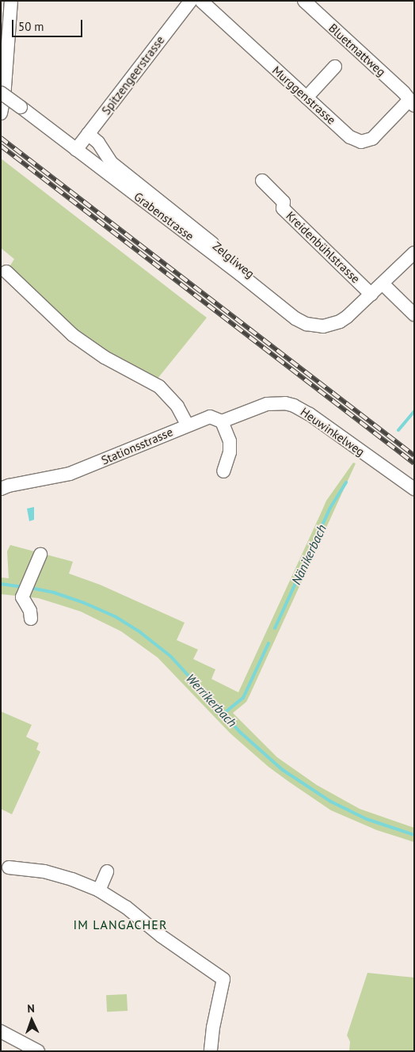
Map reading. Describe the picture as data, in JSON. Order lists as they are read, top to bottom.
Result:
{
  "streets": {
    "street": [
      "Bluetmattweg",
      "Spitzengeerstrasse",
      "Murggenstrasse",
      "Grabenstrasse",
      "Kreidenbühlstrasse",
      "Zelgliweg",
      "Heuwinkelweg",
      "Stationsstrasse"
    ]
  },
  "crossings": [
    ["Bluetmattweg", "Murggenstrasse"],
    ["Spitzengeerstrasse", "Grabenstrasse"],
    ["Spitzengeerstrasse", "Zelgliweg"],
    ["Grabenstrasse", "Kreidenbühlstrasse"],
    ["Grabenstrasse", "Zelgliweg"],
    ["Heuwinkelweg", "Stationsstrasse"]
  ],
  "districts": ["IM LANGACHER"],
  "water": ["Nänikerbach", "Werrikerbach"],
  "scale_bar": "50 m",
  "north": "top"
}
